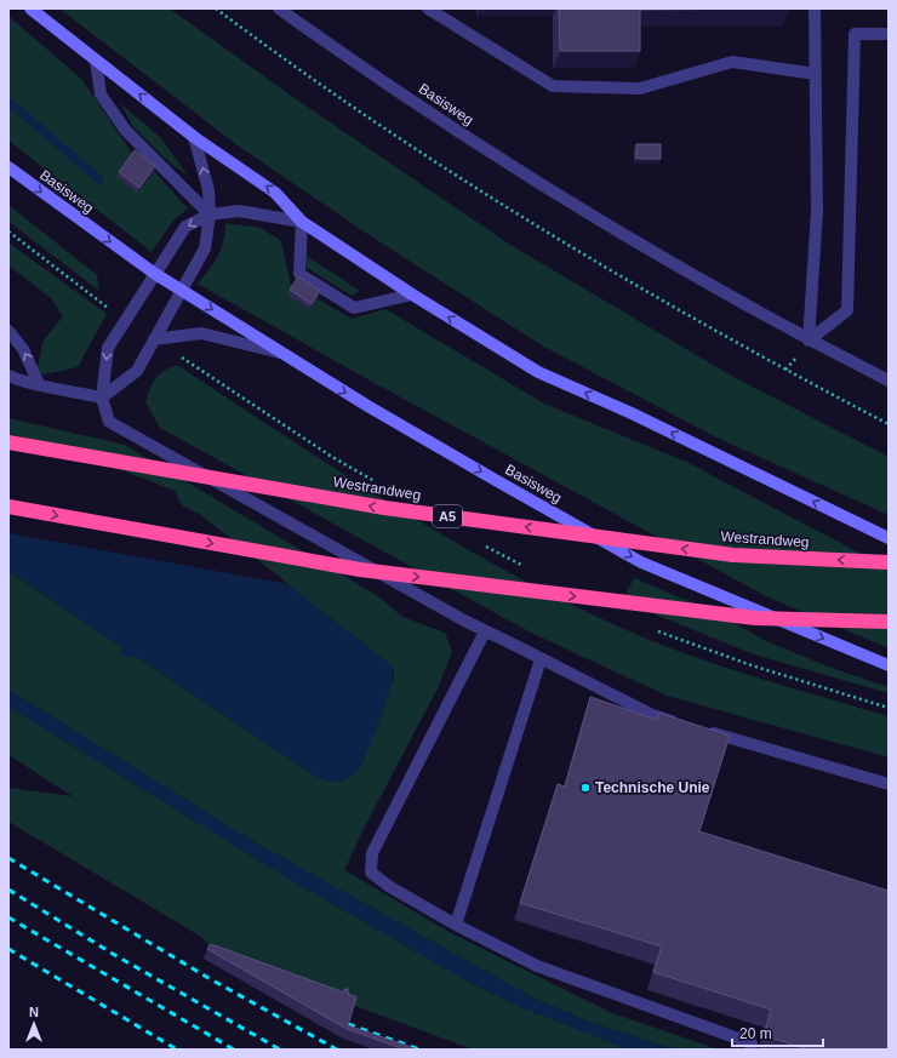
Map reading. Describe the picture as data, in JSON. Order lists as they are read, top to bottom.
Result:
{
  "streets": {
    "highway": ["Westrandweg", "A5"],
    "main road": ["Basisweg"]
  },
  "one_way": ["Basisweg"],
  "places": ["Technische Unie"],
  "scale_bar": "20 m",
  "north": "top"
}
